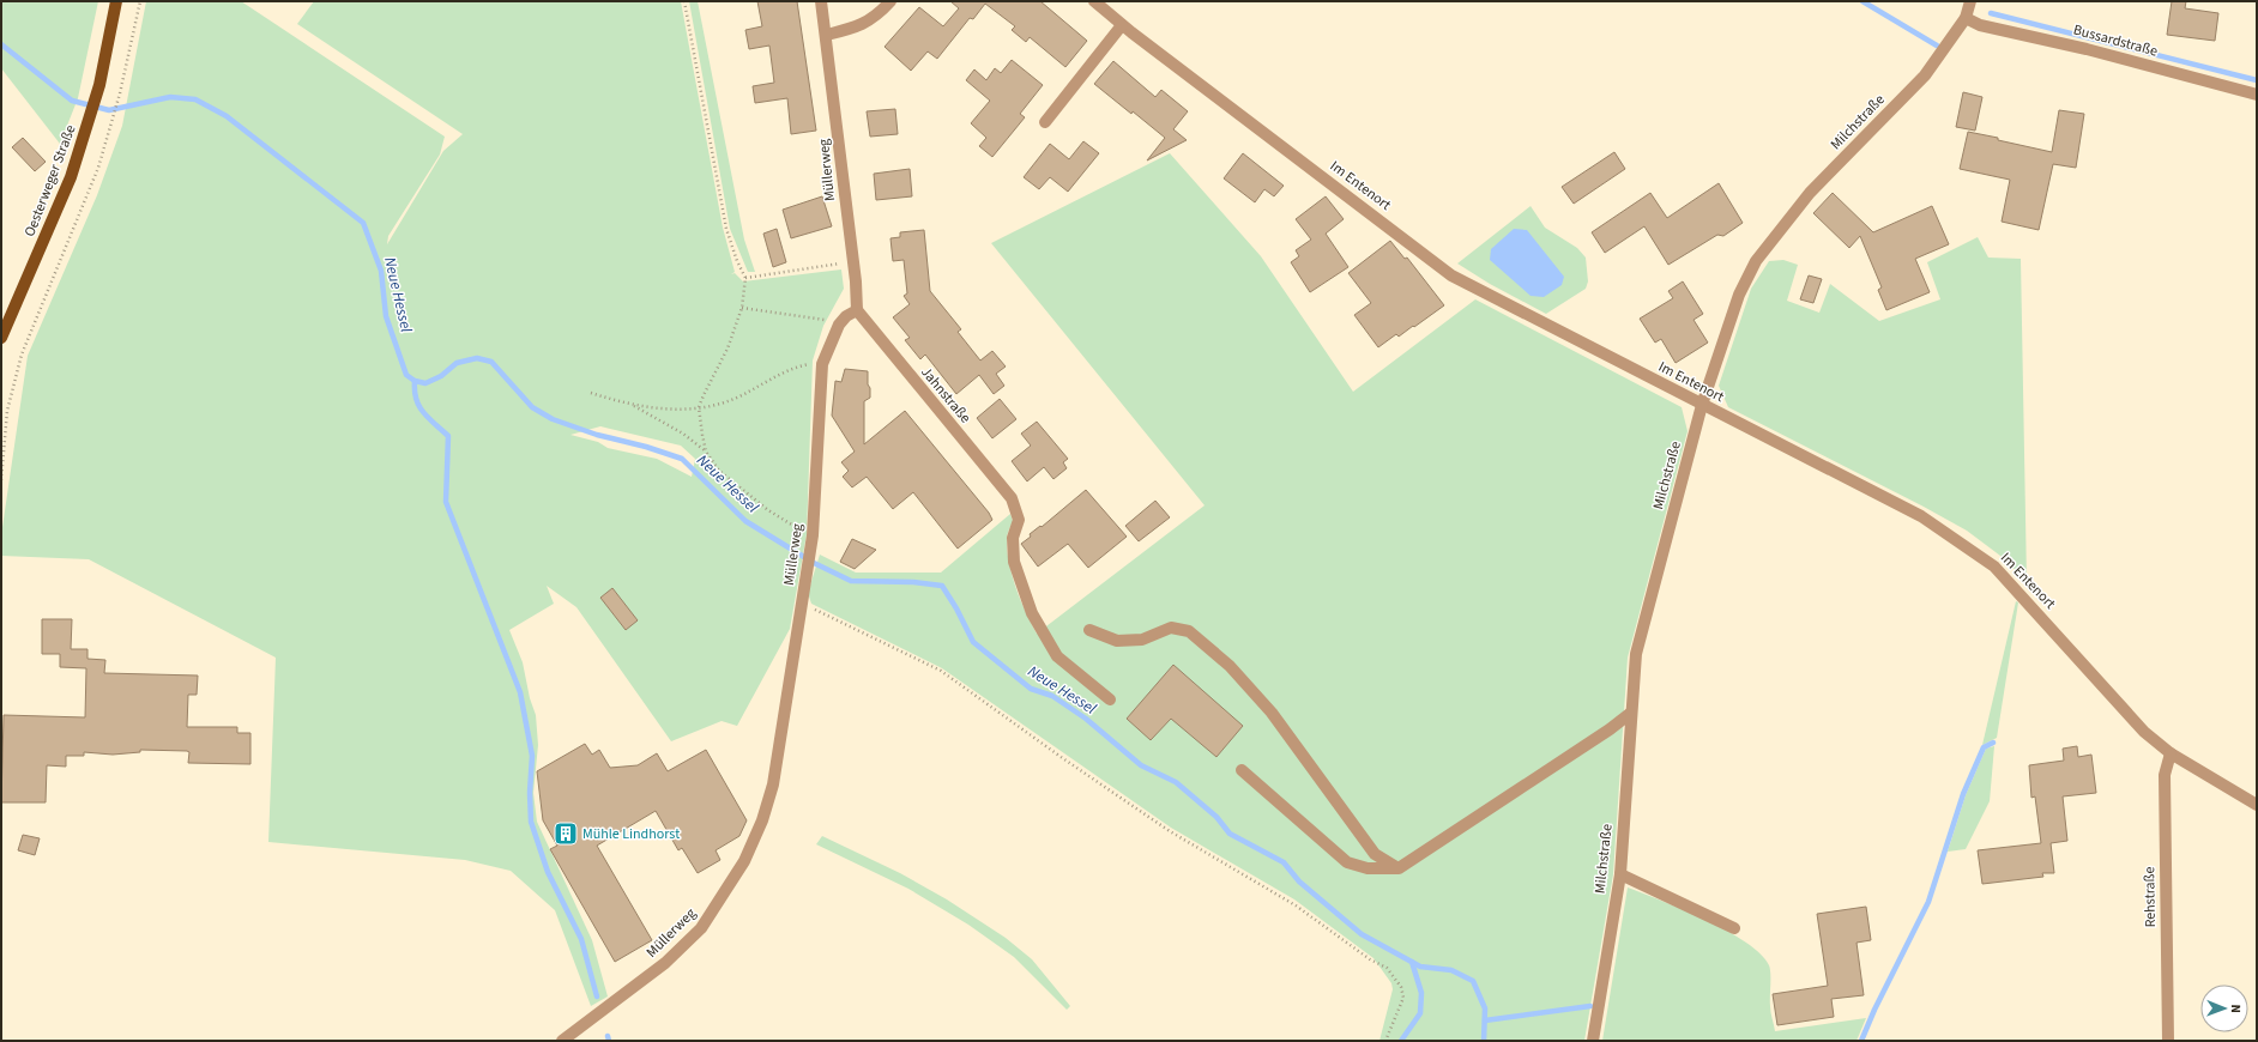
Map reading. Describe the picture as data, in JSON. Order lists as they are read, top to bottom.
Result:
{
  "streets": {
    "main road": ["Oesterweger Straße"],
    "street": [
      "Bussardstraße",
      "Milchstraße",
      "Müllerweg",
      "Im Entenort",
      "Jahnstraße",
      "Rehstraße"
    ]
  },
  "crossings": [
    ["Bussardstraße", "Milchstraße"],
    ["Milchstraße", "Im Entenort"],
    ["Müllerweg", "Jahnstraße"],
    ["Im Entenort", "Rehstraße"]
  ],
  "water": ["Neue Hessel"],
  "places": {
    "building": ["Mühle Lindhorst"]
  },
  "north": "right"
}
